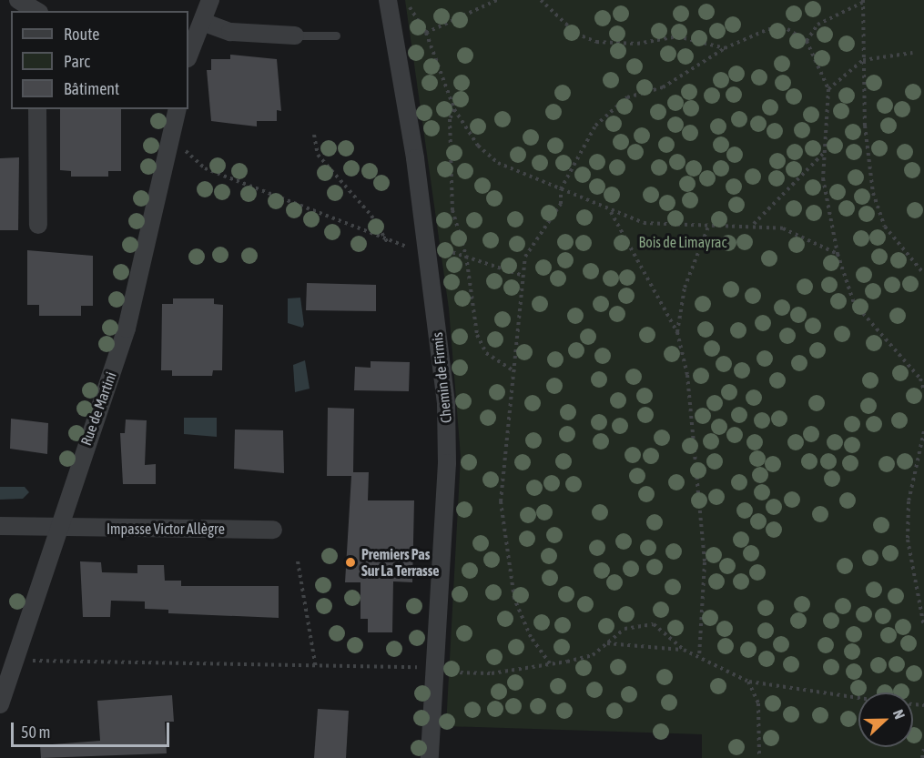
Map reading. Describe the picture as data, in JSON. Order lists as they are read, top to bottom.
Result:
{
  "streets": {
    "street": ["Chemin de Firmis", "Rue de Martini", "Impasse Victor Allègre"]
  },
  "crossings": [
    ["Rue de Martini", "Impasse Victor Allègre"]
  ],
  "parks": ["Bois de Limayrac"],
  "places": ["Premiers Pas Sur La Terrasse"],
  "legend": ["Route", "Parc", "Bâtiment"],
  "scale_bar": "50 m",
  "north": "right"
}
